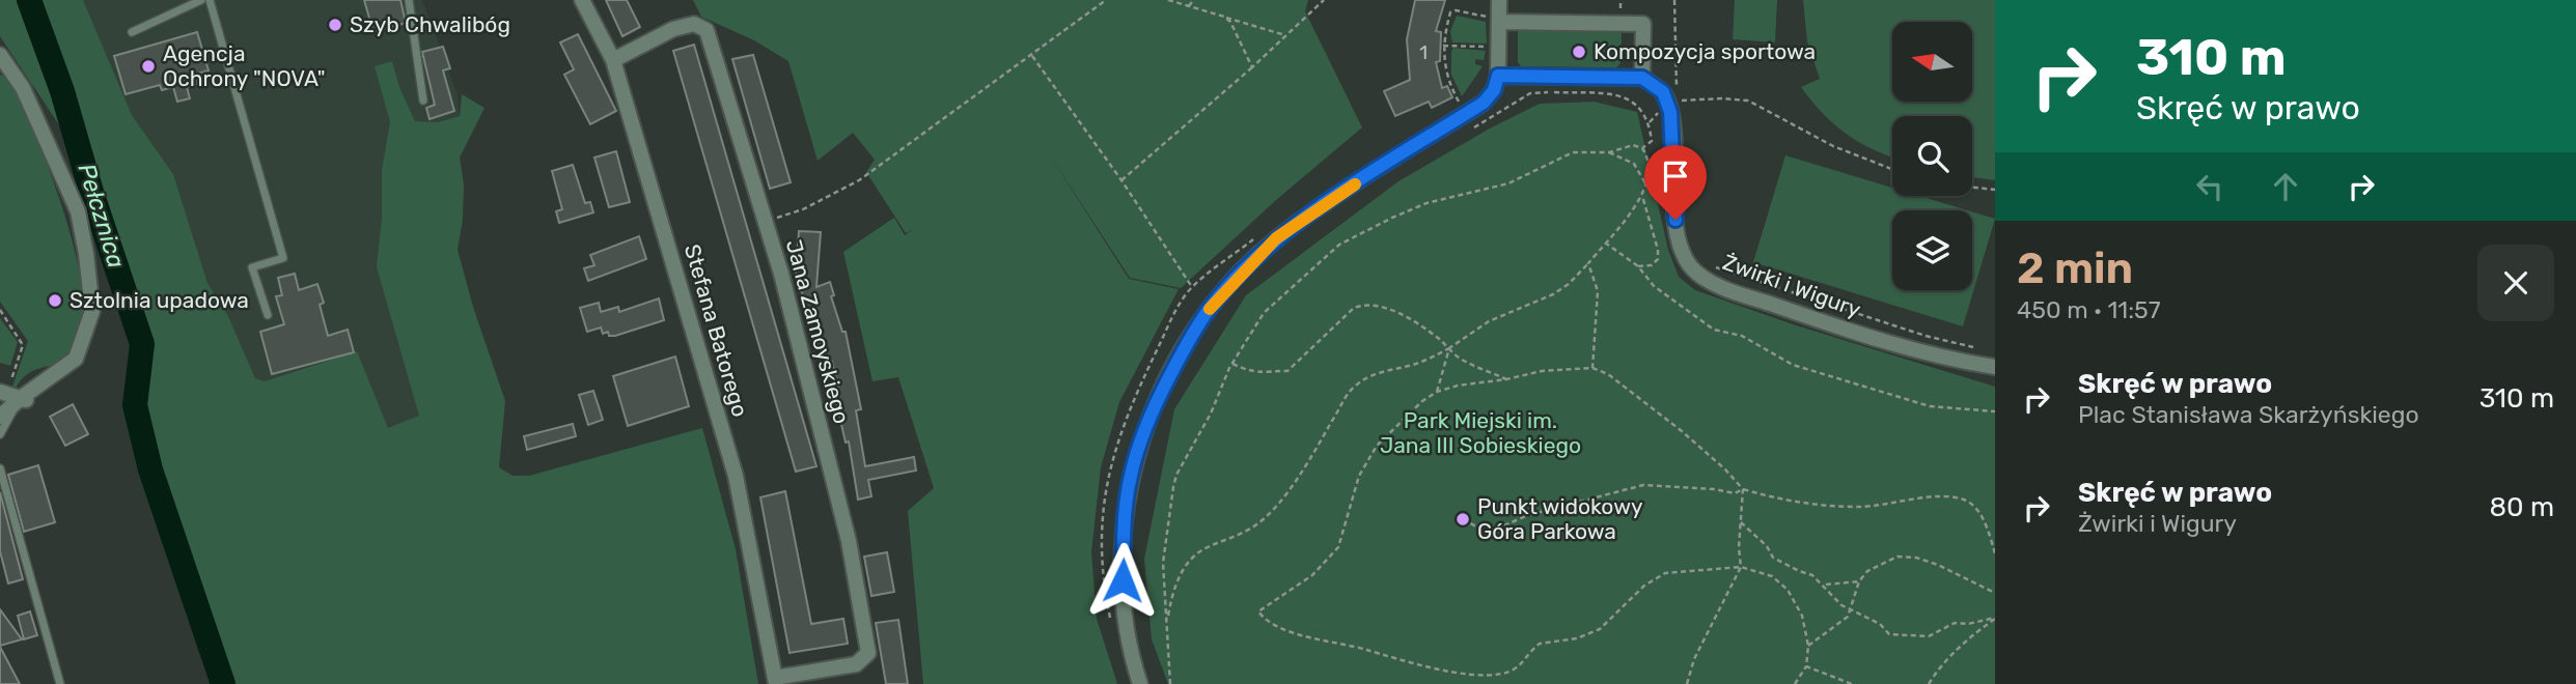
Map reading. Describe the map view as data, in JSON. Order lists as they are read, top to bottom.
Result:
{
  "streets": {
    "street": ["Żwirki i Wigury", "Stefana Batorego", "Jana Zamoyskiego"]
  },
  "crossings": [
    ["Stefana Batorego", "Jana Zamoyskiego"]
  ],
  "water": ["Pełcznica"],
  "parks": ["Park Miejski im. Jana III Sobieskiego"],
  "places": [
    "Szyb Chwalibóg",
    "Kompozycja sportowa",
    "Agencja Ochrony \"NOVA\"",
    "Sztolnia upadowa",
    "Punkt widokowy Góra Parkowa"
  ],
  "house_numbers": ["1"],
  "north": "left",
  "page": {
    "turn": ["310 m", "Skręć w prawo"],
    "heading": ["2 min", "450 m · 11:57"],
    "list": [
      {
        "name": "Skręć w prawo",
        "note": "Plac Stanisława Skarżyńskiego",
        "value": "310 m"
      },
      {
        "name": "Skręć w prawo",
        "note": "Żwirki i Wigury",
        "value": "80 m"
      }
    ]
  }
}
